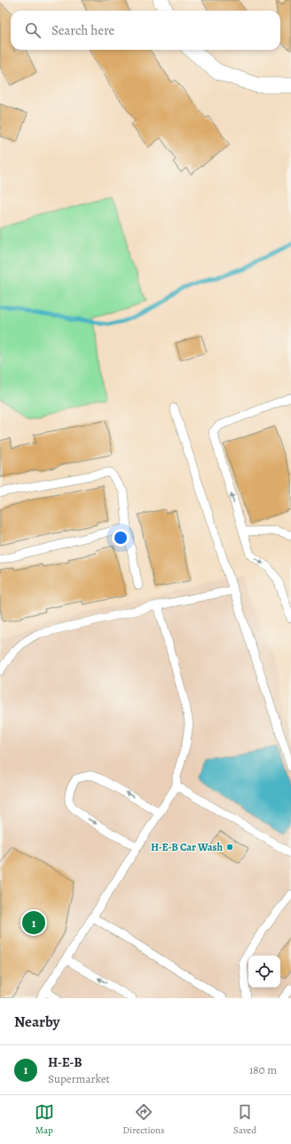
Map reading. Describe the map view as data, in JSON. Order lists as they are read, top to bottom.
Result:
{
  "places": ["H-E-B Car Wash"],
  "page": {
    "search": "Search here",
    "pins": "1",
    "heading": "Nearby",
    "list": [
      {
        "mark": "1",
        "name": "H-E-B",
        "note": "Supermarket",
        "value": "180 m"
      }
    ],
    "nav": ["Map", "Directions", "Saved"]
  }
}
